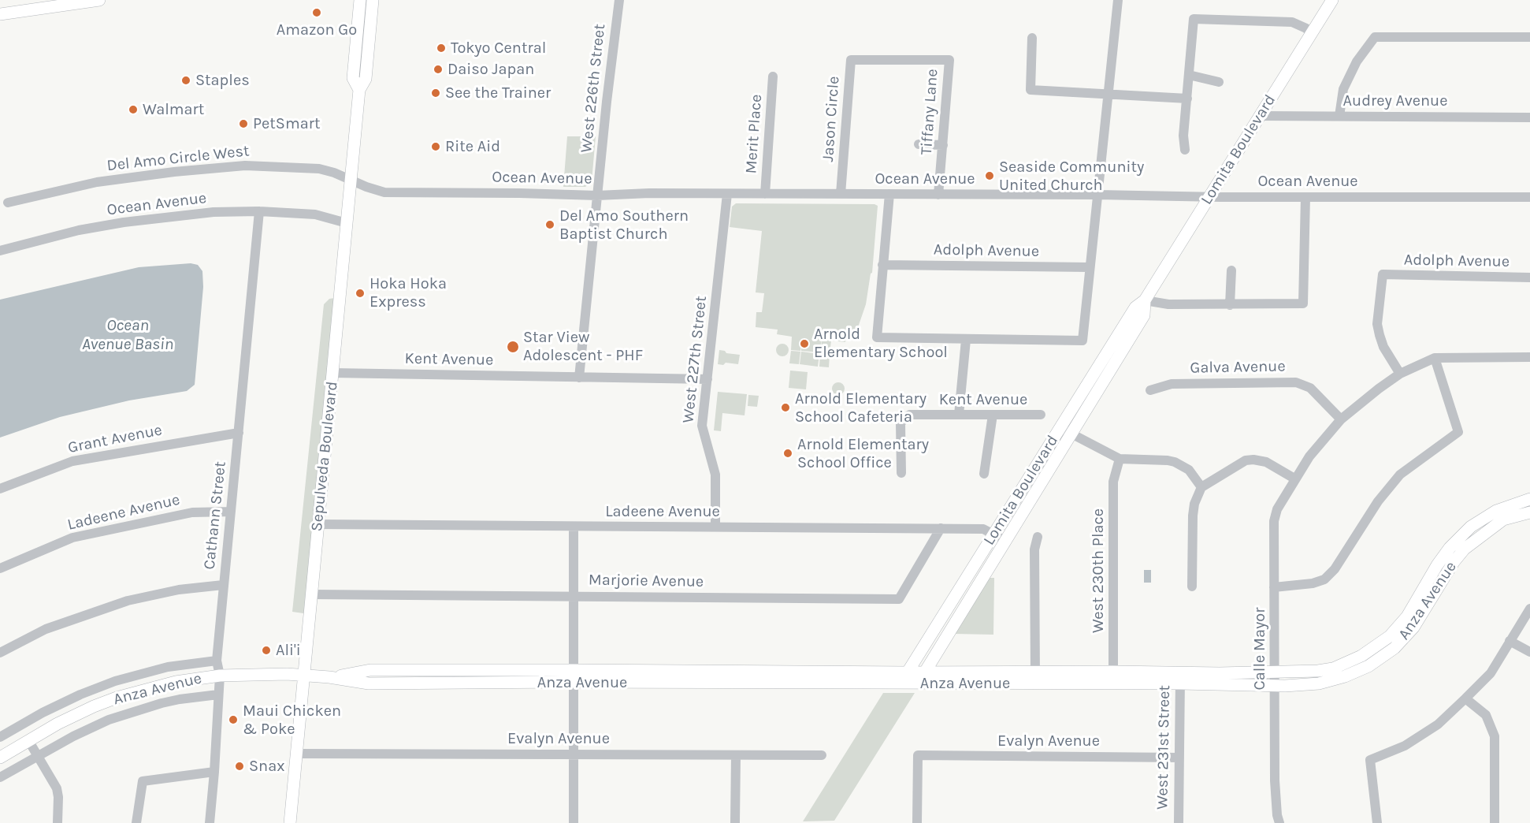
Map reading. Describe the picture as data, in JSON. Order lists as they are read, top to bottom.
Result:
{
  "streets": {
    "main road": ["Lomita Boulevard", "Sepulveda Boulevard", "Anza Avenue"],
    "street": [
      "West 226th Street",
      "Audrey Avenue",
      "Tiffany Lane",
      "Jason Circle",
      "Merit Place",
      "Del Amo Circle West",
      "Ocean Avenue",
      "Adolph Avenue",
      "Kent Avenue",
      "West 227th Street",
      "Galva Avenue",
      "Grant Avenue",
      "Ladeene Avenue",
      "Cathann Street",
      "West 230th Place",
      "Marjorie Avenue",
      "Calle Mayor",
      "Evalyn Avenue",
      "West 231st Street"
    ]
  },
  "crossings": [
    ["West 226th Street", "Ocean Avenue"],
    ["West 226th Street", "Kent Avenue"],
    ["Audrey Avenue", "Lomita Boulevard"],
    ["Tiffany Lane", "Jason Circle"],
    ["Tiffany Lane", "Ocean Avenue"],
    ["Jason Circle", "Ocean Avenue"],
    ["Merit Place", "Ocean Avenue"],
    ["Lomita Boulevard", "Ocean Avenue"],
    ["Lomita Boulevard", "Ladeene Avenue"],
    ["Lomita Boulevard", "Anza Avenue"],
    ["Del Amo Circle West", "Ocean Avenue"],
    ["Del Amo Circle West", "Sepulveda Boulevard"],
    ["Ocean Avenue", "West 227th Street"],
    ["Ocean Avenue", "Sepulveda Boulevard"],
    ["Ocean Avenue", "Cathann Street"],
    ["Kent Avenue", "West 227th Street"],
    ["Kent Avenue", "Sepulveda Boulevard"],
    ["West 227th Street", "Ladeene Avenue"],
    ["Grant Avenue", "Cathann Street"],
    ["Sepulveda Boulevard", "Ladeene Avenue"],
    ["Sepulveda Boulevard", "Marjorie Avenue"],
    ["Sepulveda Boulevard", "Anza Avenue"],
    ["Sepulveda Boulevard", "Evalyn Avenue"],
    ["Ladeene Avenue", "Cathann Street"],
    ["Ladeene Avenue", "Marjorie Avenue"],
    ["Cathann Street", "Anza Avenue"],
    ["West 230th Place", "Anza Avenue"],
    ["Anza Avenue", "Calle Mayor"],
    ["Anza Avenue", "West 231st Street"],
    ["Evalyn Avenue", "West 231st Street"]
  ],
  "water": ["Ocean Avenue Basin"],
  "places": [
    "Amazon Go",
    "Tokyo Central",
    "Daiso Japan",
    "Staples",
    "See the Trainer",
    "Walmart",
    "PetSmart",
    "Rite Aid",
    "Seaside Community United Church",
    "Del Amo Southern Baptist Church",
    "Hoka Hoka Express",
    "Arnold Elementary School",
    "Star View Adolescent - PHF",
    "Arnold Elementary School Cafeteria",
    "Arnold Elementary School Office",
    "Ali'i",
    "Maui Chicken & Poke",
    "Snax"
  ]
}
